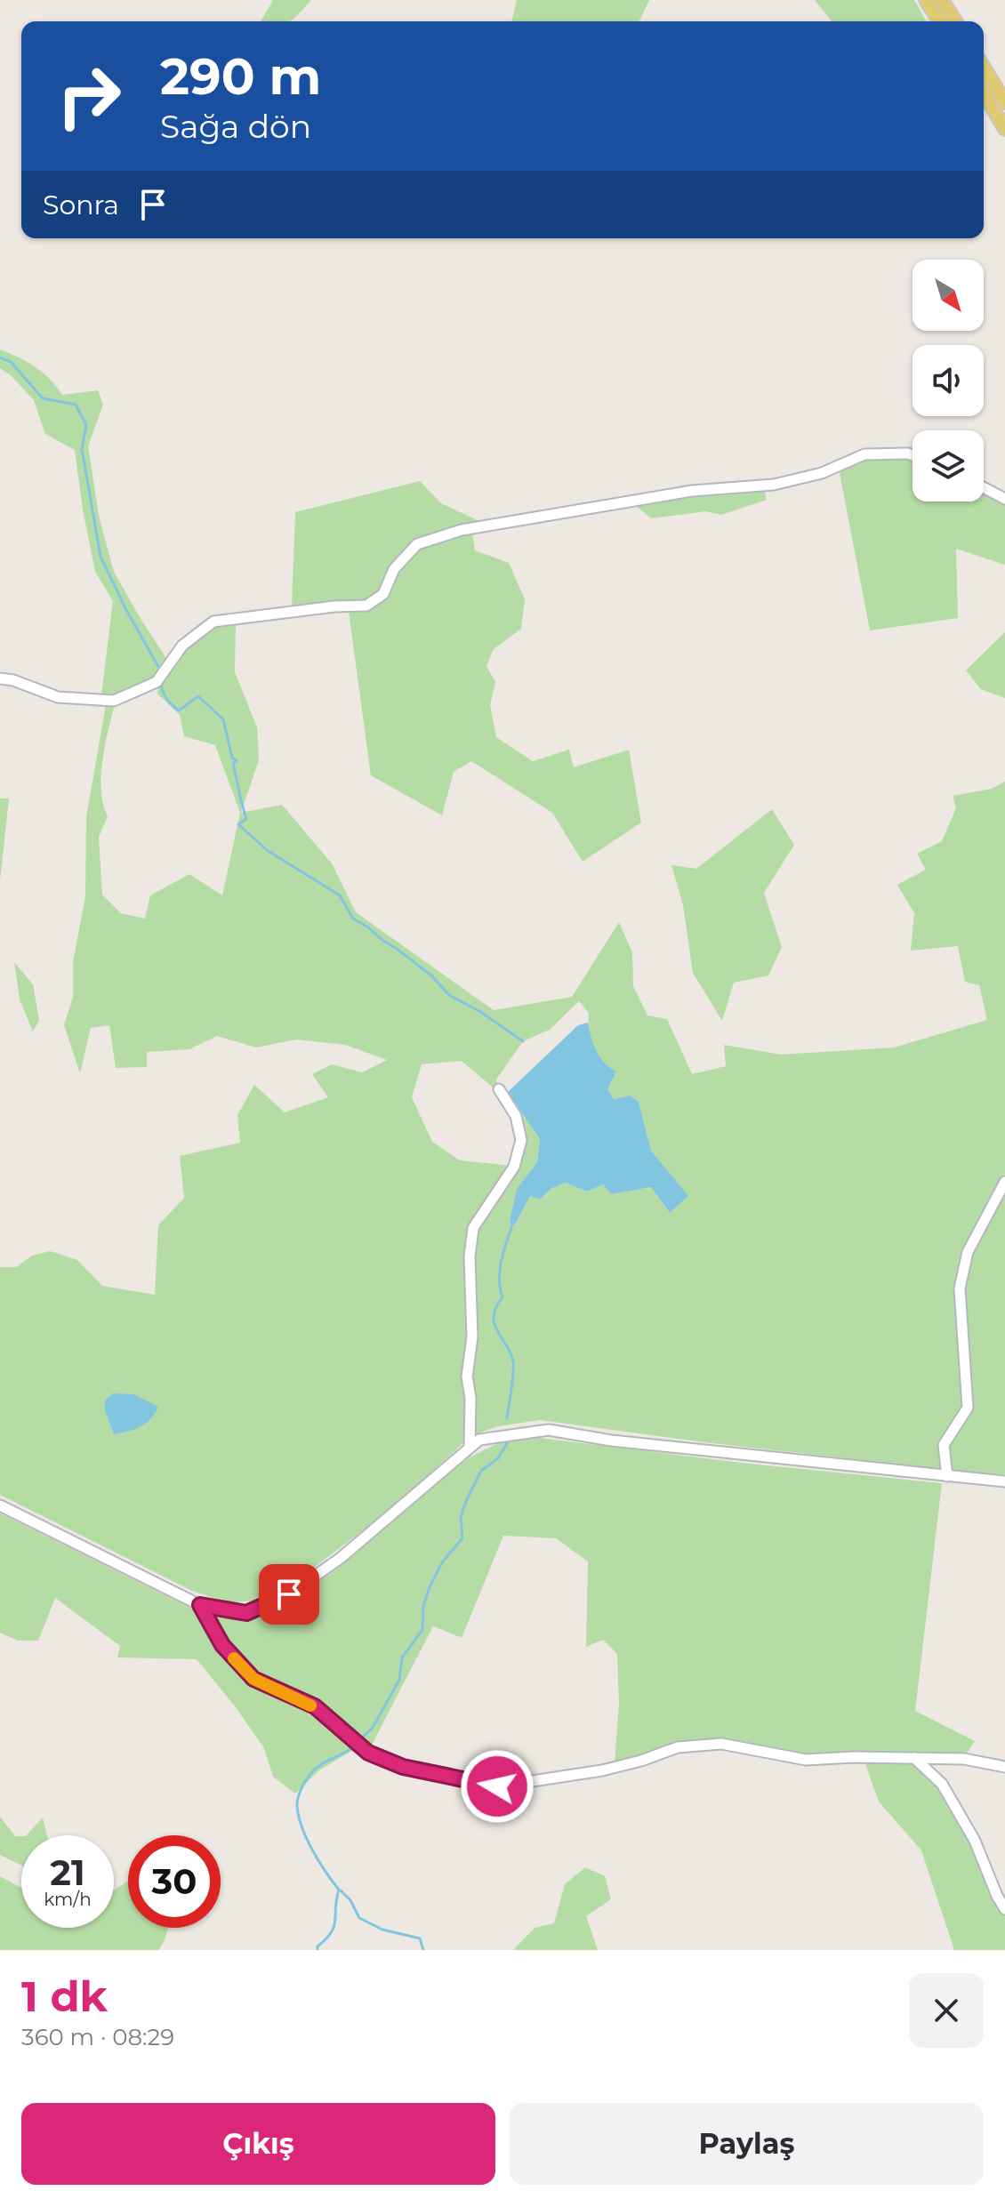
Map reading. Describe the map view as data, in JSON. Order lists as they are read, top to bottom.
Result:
{
  "north": "bottom right",
  "page": {
    "turn": ["290 m", "Sağa dön"],
    "then": "Sonra",
    "speed": "21 km/h",
    "limit": "30",
    "heading": ["1 dk", "360 m · 08:29"],
    "buttons": ["Çıkış", "Paylaş"]
  }
}
